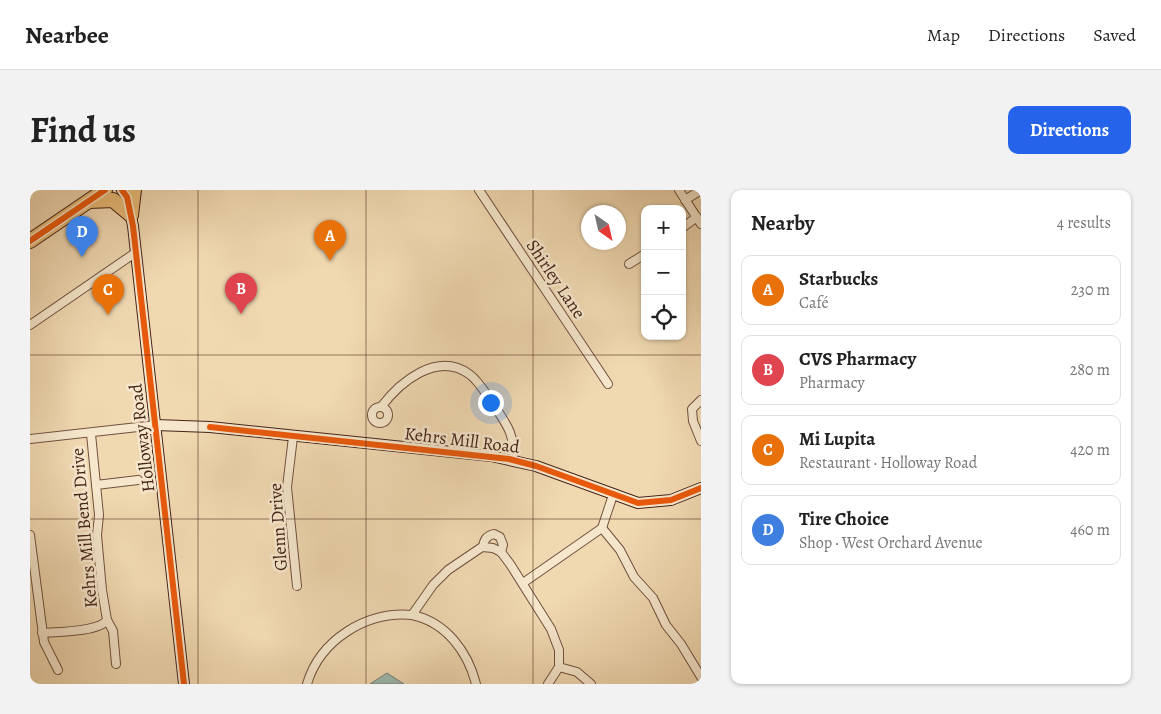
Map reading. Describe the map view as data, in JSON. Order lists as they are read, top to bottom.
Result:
{
  "streets": {
    "street": [
      "Shirley Lane",
      "Holloway Road",
      "Kehrs Mill Road",
      "Glenn Drive",
      "Kehrs Mill Bend Drive"
    ]
  },
  "crossings": [
    ["Holloway Road", "Kehrs Mill Road"],
    ["Kehrs Mill Road", "Glenn Drive"],
    ["Kehrs Mill Road", "Kehrs Mill Bend Drive"]
  ],
  "north": "bottom right",
  "page": {
    "header": "Nearbee",
    "nav": ["Map", "Directions", "Saved"],
    "title": "Find us",
    "buttons": "Directions",
    "heading": ["Nearby", "4 results"],
    "map_buttons": ["+", "−"],
    "pins": [
      "D",
      "A",
      "B",
      "C"
    ],
    "list": [
      {
        "mark": "A",
        "name": "Starbucks",
        "note": "Café",
        "value": "230 m"
      },
      {
        "mark": "B",
        "name": "CVS Pharmacy",
        "note": "Pharmacy",
        "value": "280 m"
      },
      {
        "mark": "C",
        "name": "Mi Lupita",
        "note": "Restaurant · Holloway Road",
        "value": "420 m"
      },
      {
        "mark": "D",
        "name": "Tire Choice",
        "note": "Shop · West Orchard Avenue",
        "value": "460 m"
      }
    ]
  }
}
